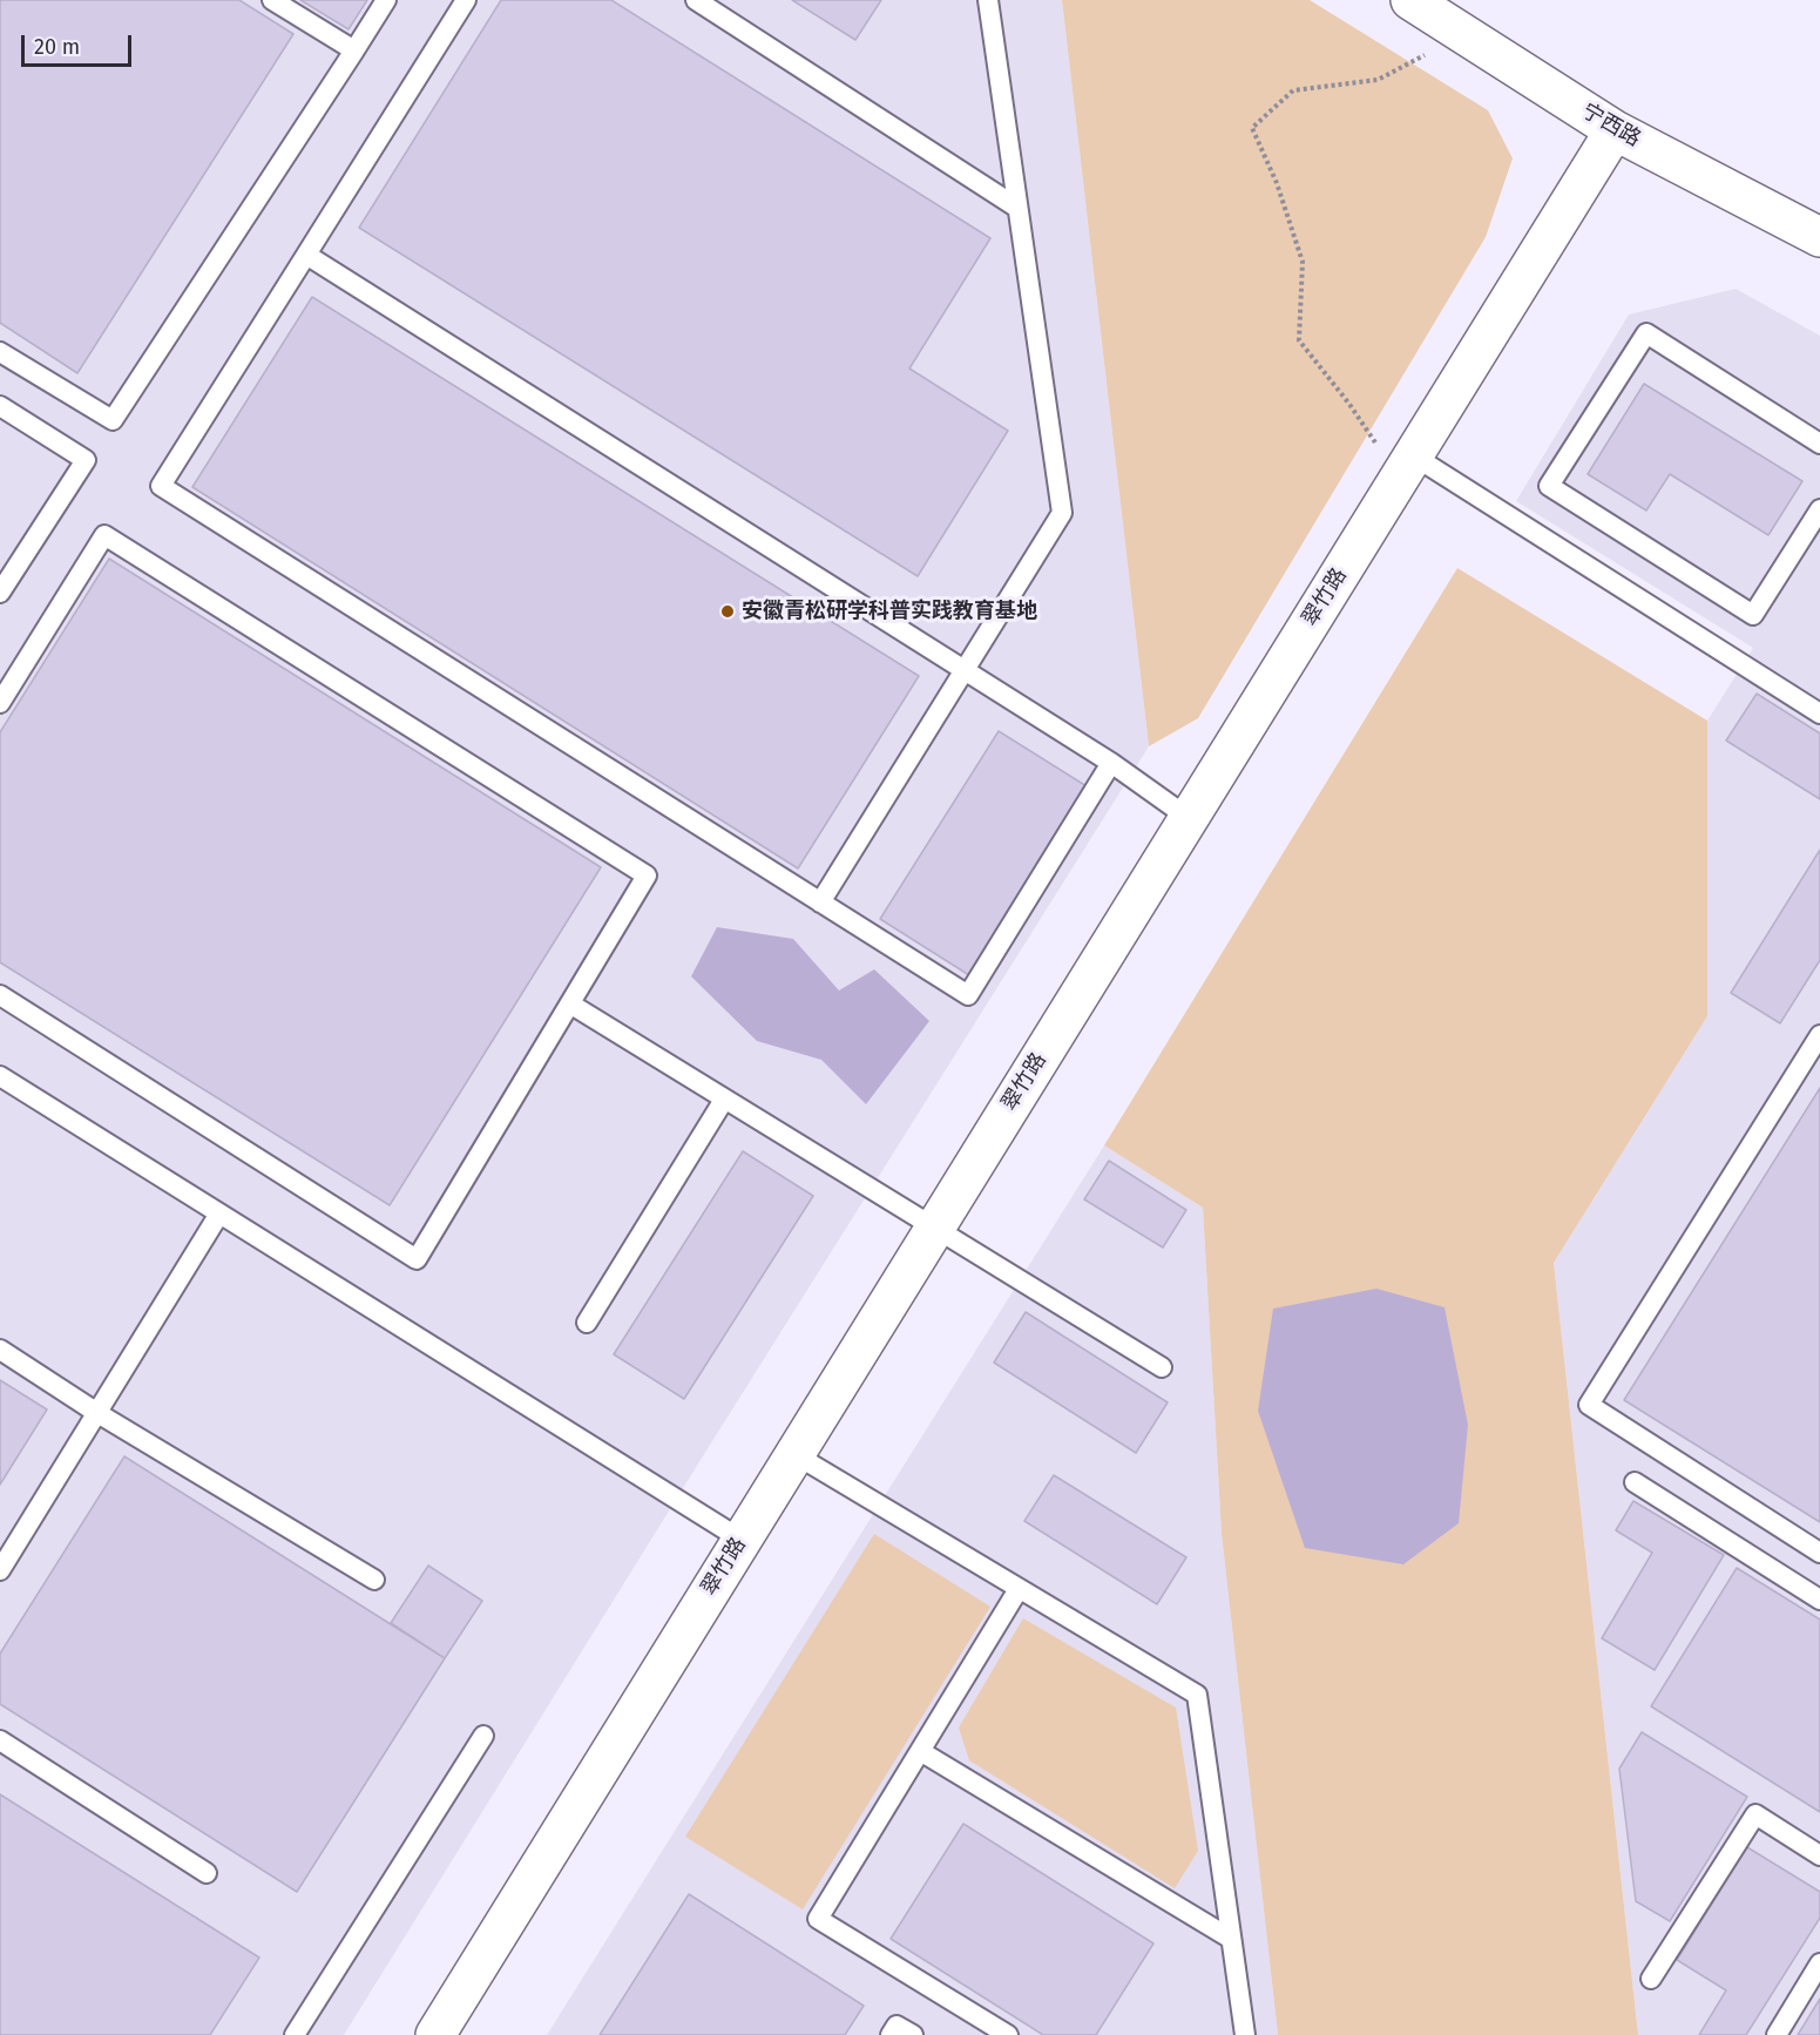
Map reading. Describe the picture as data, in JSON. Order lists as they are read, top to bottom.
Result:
{
  "streets": {
    "street": ["宁西路", "翠竹路"]
  },
  "crossings": [
    ["宁西路", "翠竹路"]
  ],
  "places": ["安徽青松研学科普实践教育基地"],
  "scale_bar": "20 m"
}
